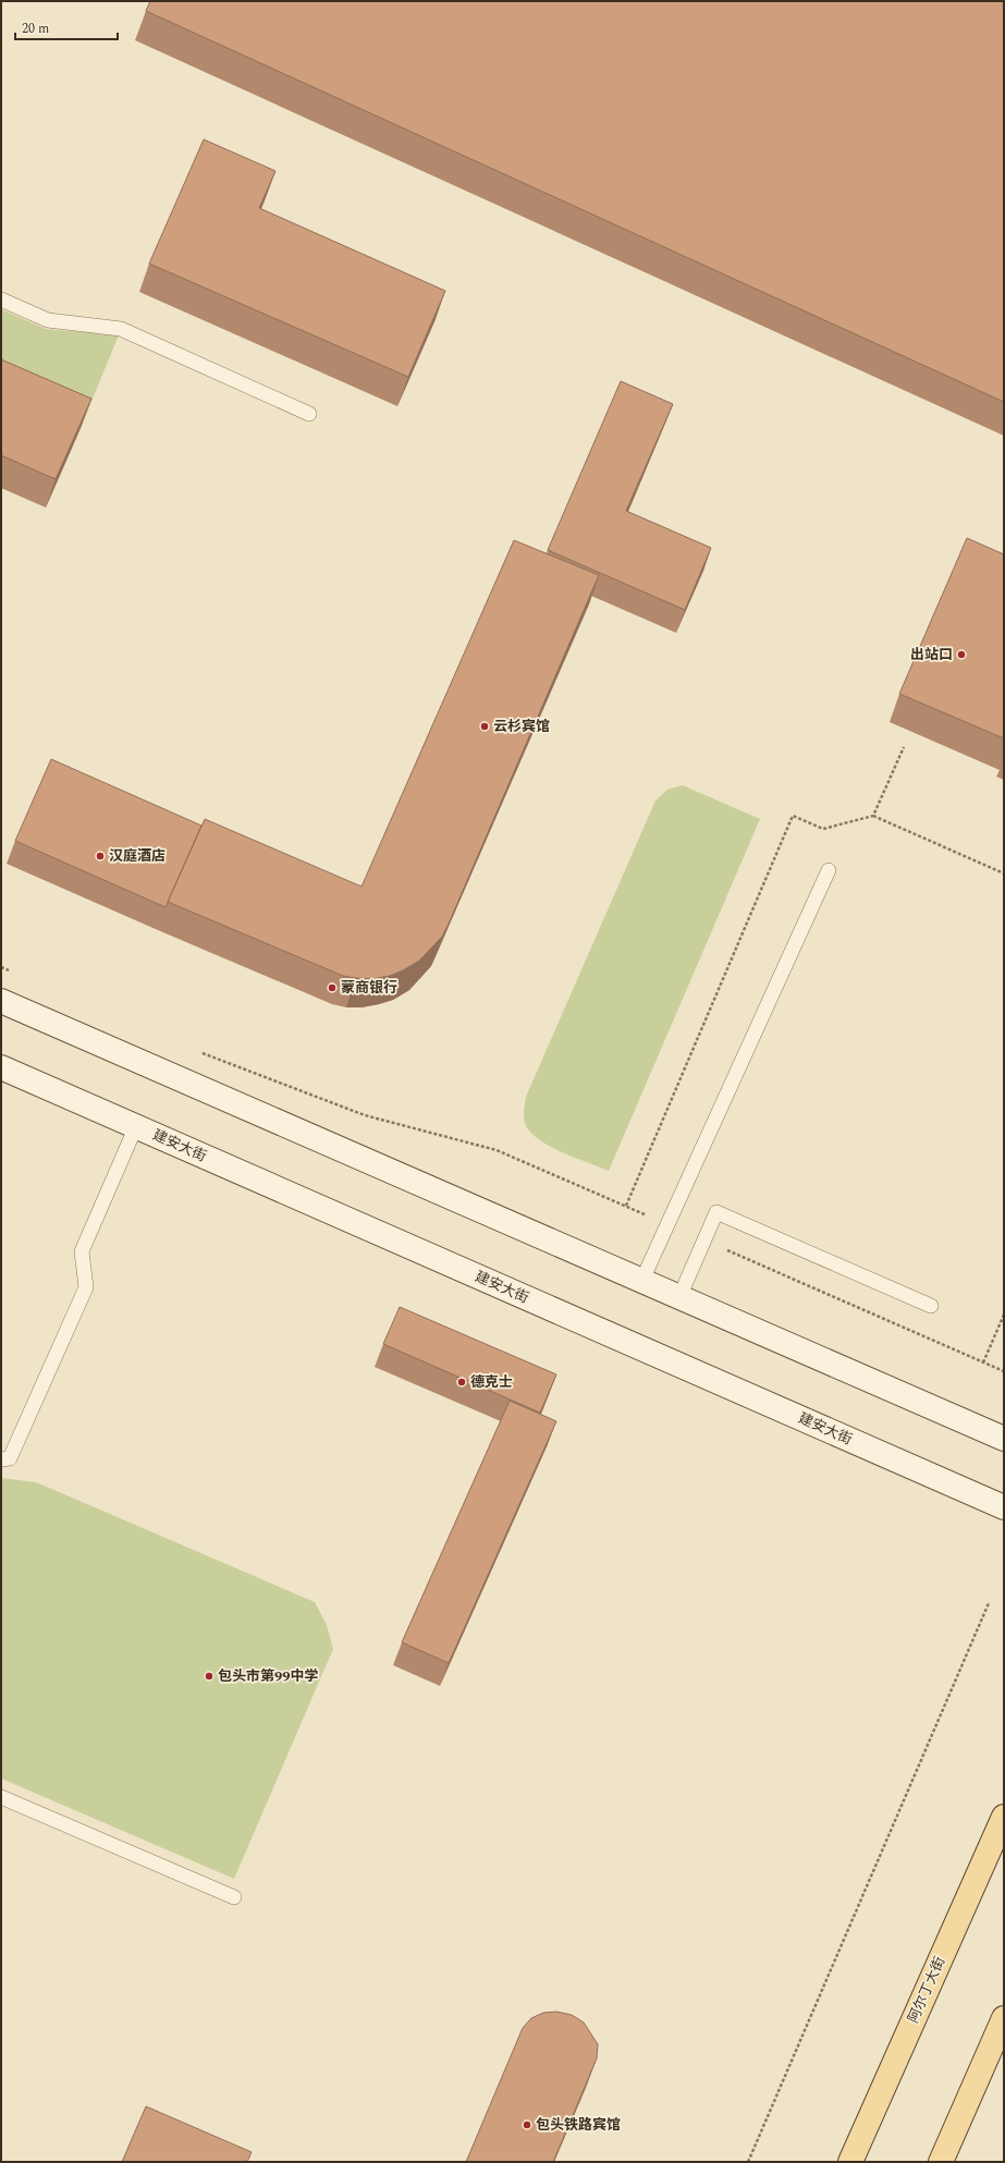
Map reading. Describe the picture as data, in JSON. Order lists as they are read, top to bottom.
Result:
{
  "streets": {
    "main road": ["建安大街", "阿尔丁大街"]
  },
  "places": [
    "出站口",
    "云杉宾馆",
    "汉庭酒店",
    "蒙商银行",
    "德克士",
    "包头市第99中学",
    "包头铁路宾馆"
  ],
  "scale_bar": "20 m"
}
